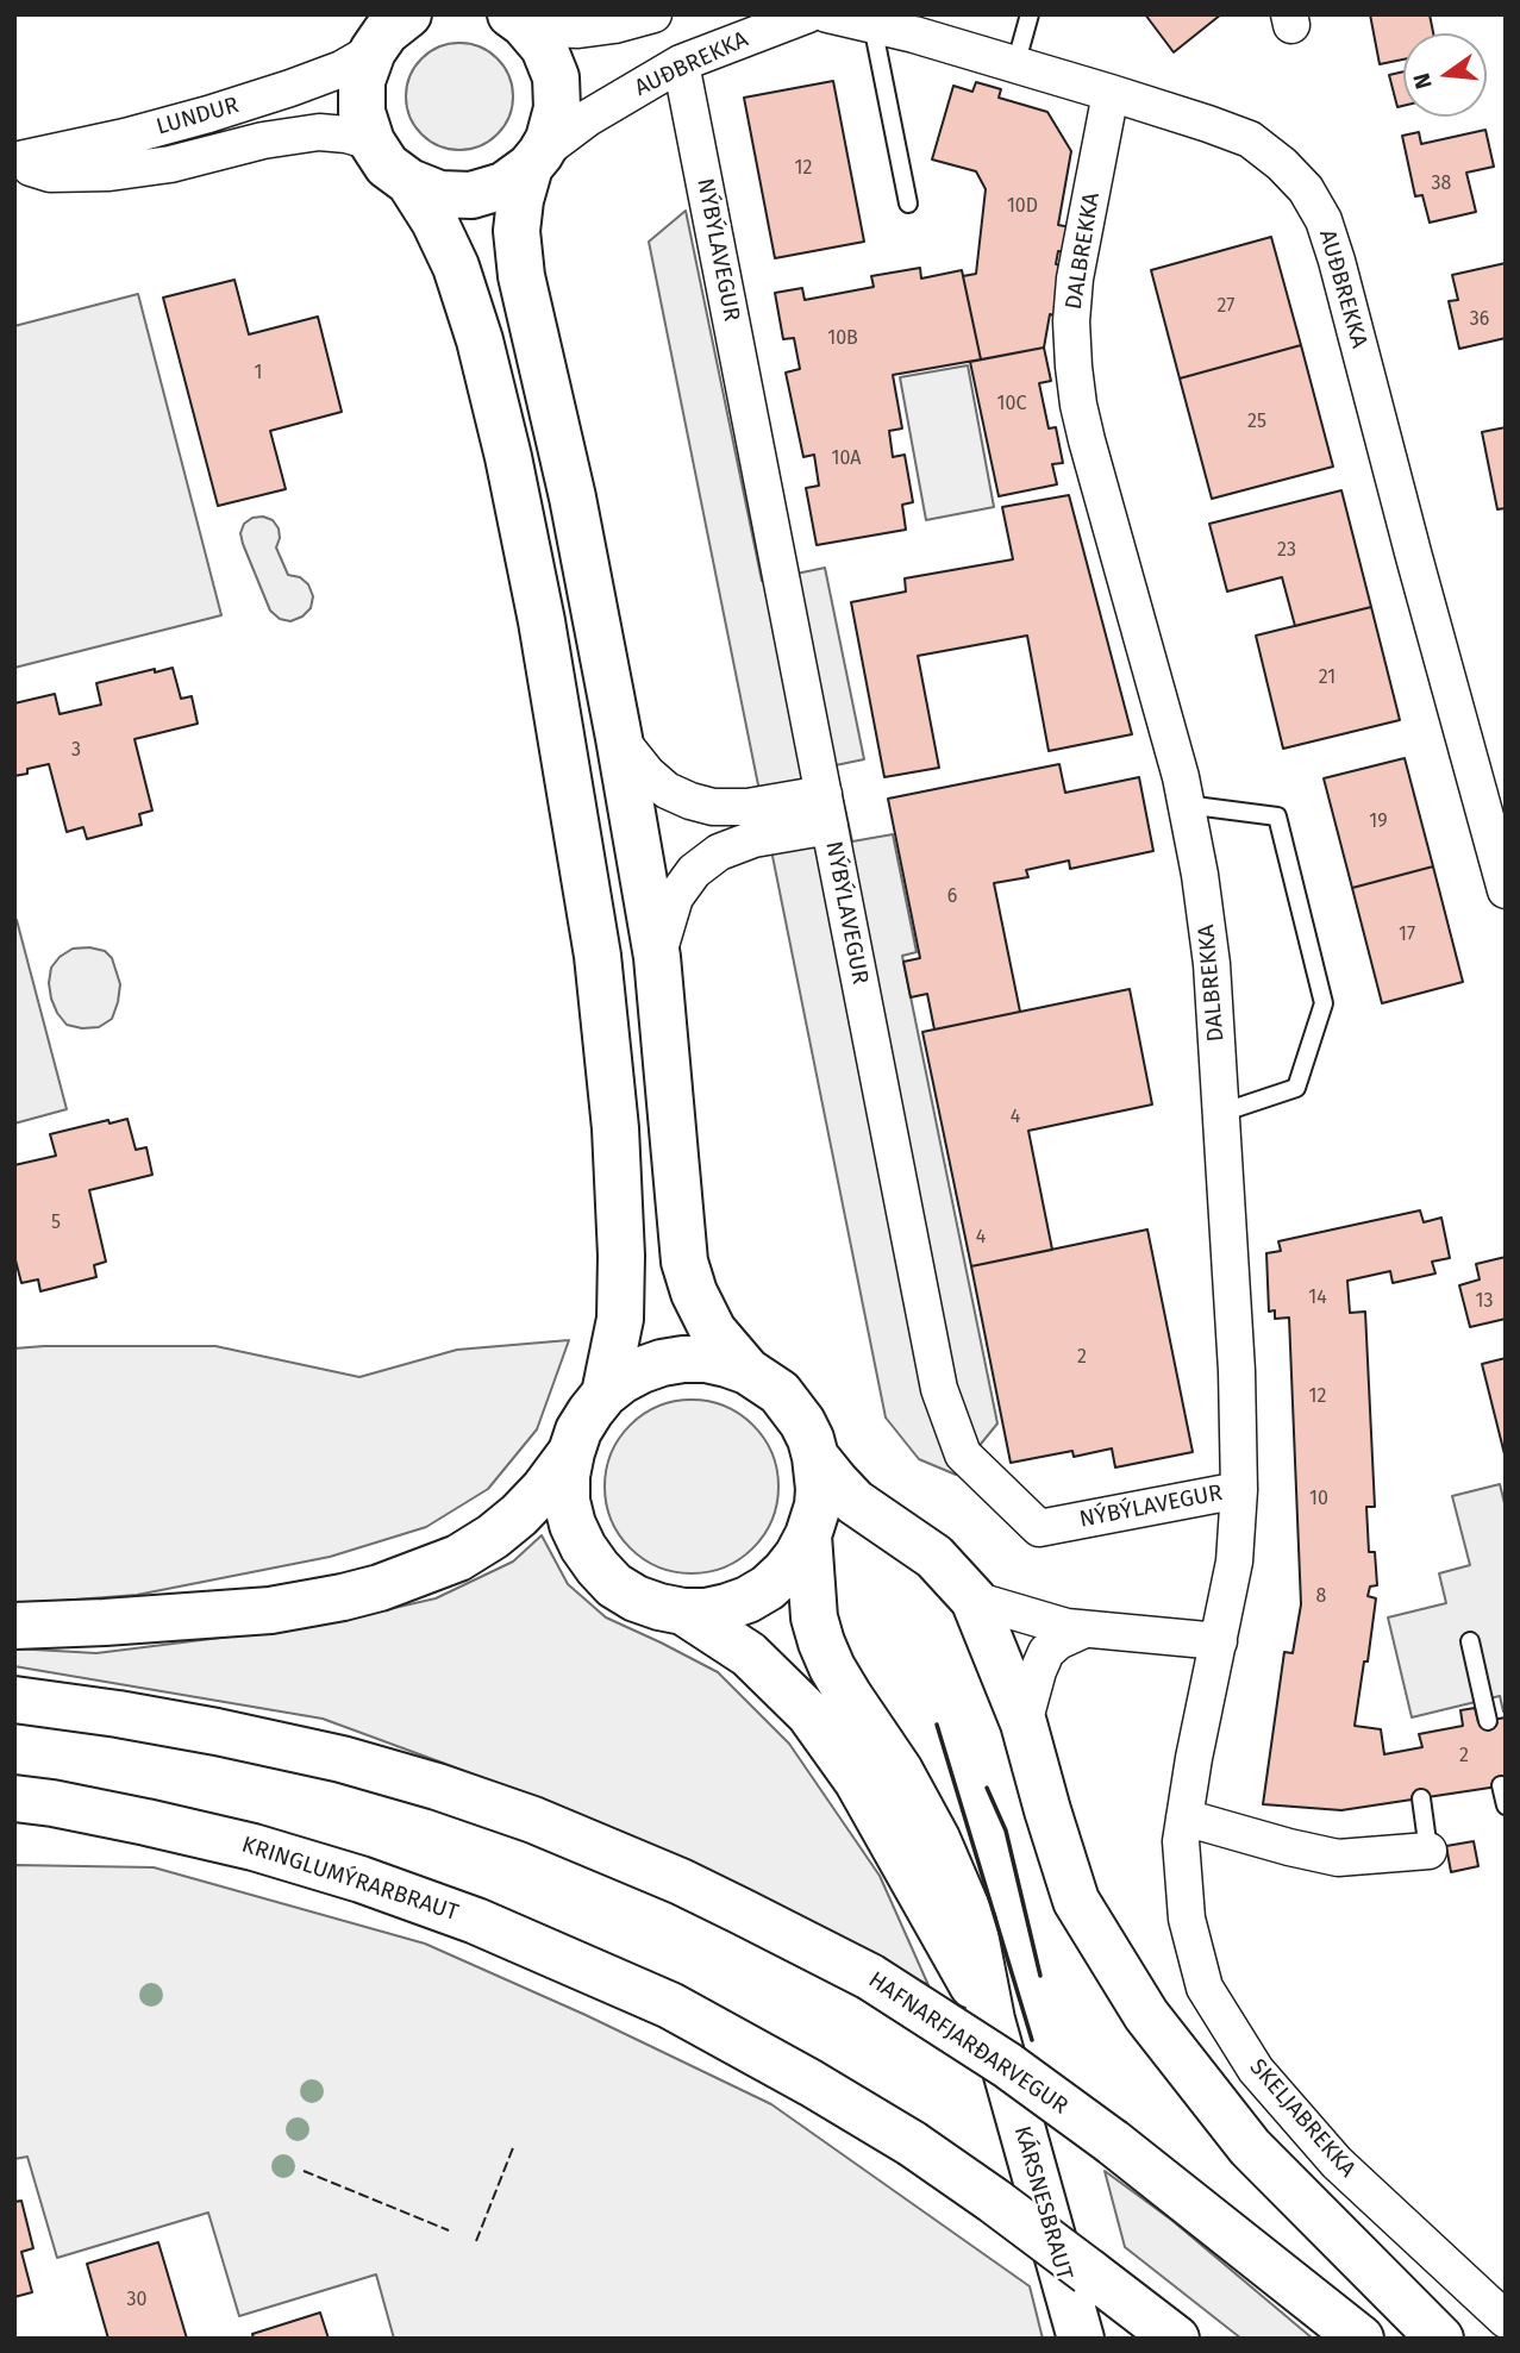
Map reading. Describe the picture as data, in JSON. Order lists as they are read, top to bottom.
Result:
{
  "streets": {
    "main road": ["KRINGLUMÝRARBRAUT", "HAFNARFJARÐARVEGUR", "KÁRSNESBRAUT"],
    "street": [
      "AUÐBREKKA",
      "LUNDUR",
      "NÝBÝLAVEGUR",
      "DALBREKKA",
      "SKELJABREKKA"
    ]
  },
  "crossings": [
    ["AUÐBREKKA", "NÝBÝLAVEGUR"],
    ["AUÐBREKKA", "DALBREKKA"],
    ["NÝBÝLAVEGUR", "DALBREKKA"],
    ["DALBREKKA", "SKELJABREKKA"]
  ],
  "house_numbers": [
    "12",
    "38",
    "10D",
    "27",
    "36",
    "10B",
    "1",
    "10C",
    "25",
    "10A",
    "23",
    "21",
    "3",
    "19",
    "6",
    "17",
    "4",
    "5",
    "4",
    "14",
    "13",
    "2",
    "12",
    "10",
    "8",
    "2",
    "30"
  ],
  "north": "left"
}
